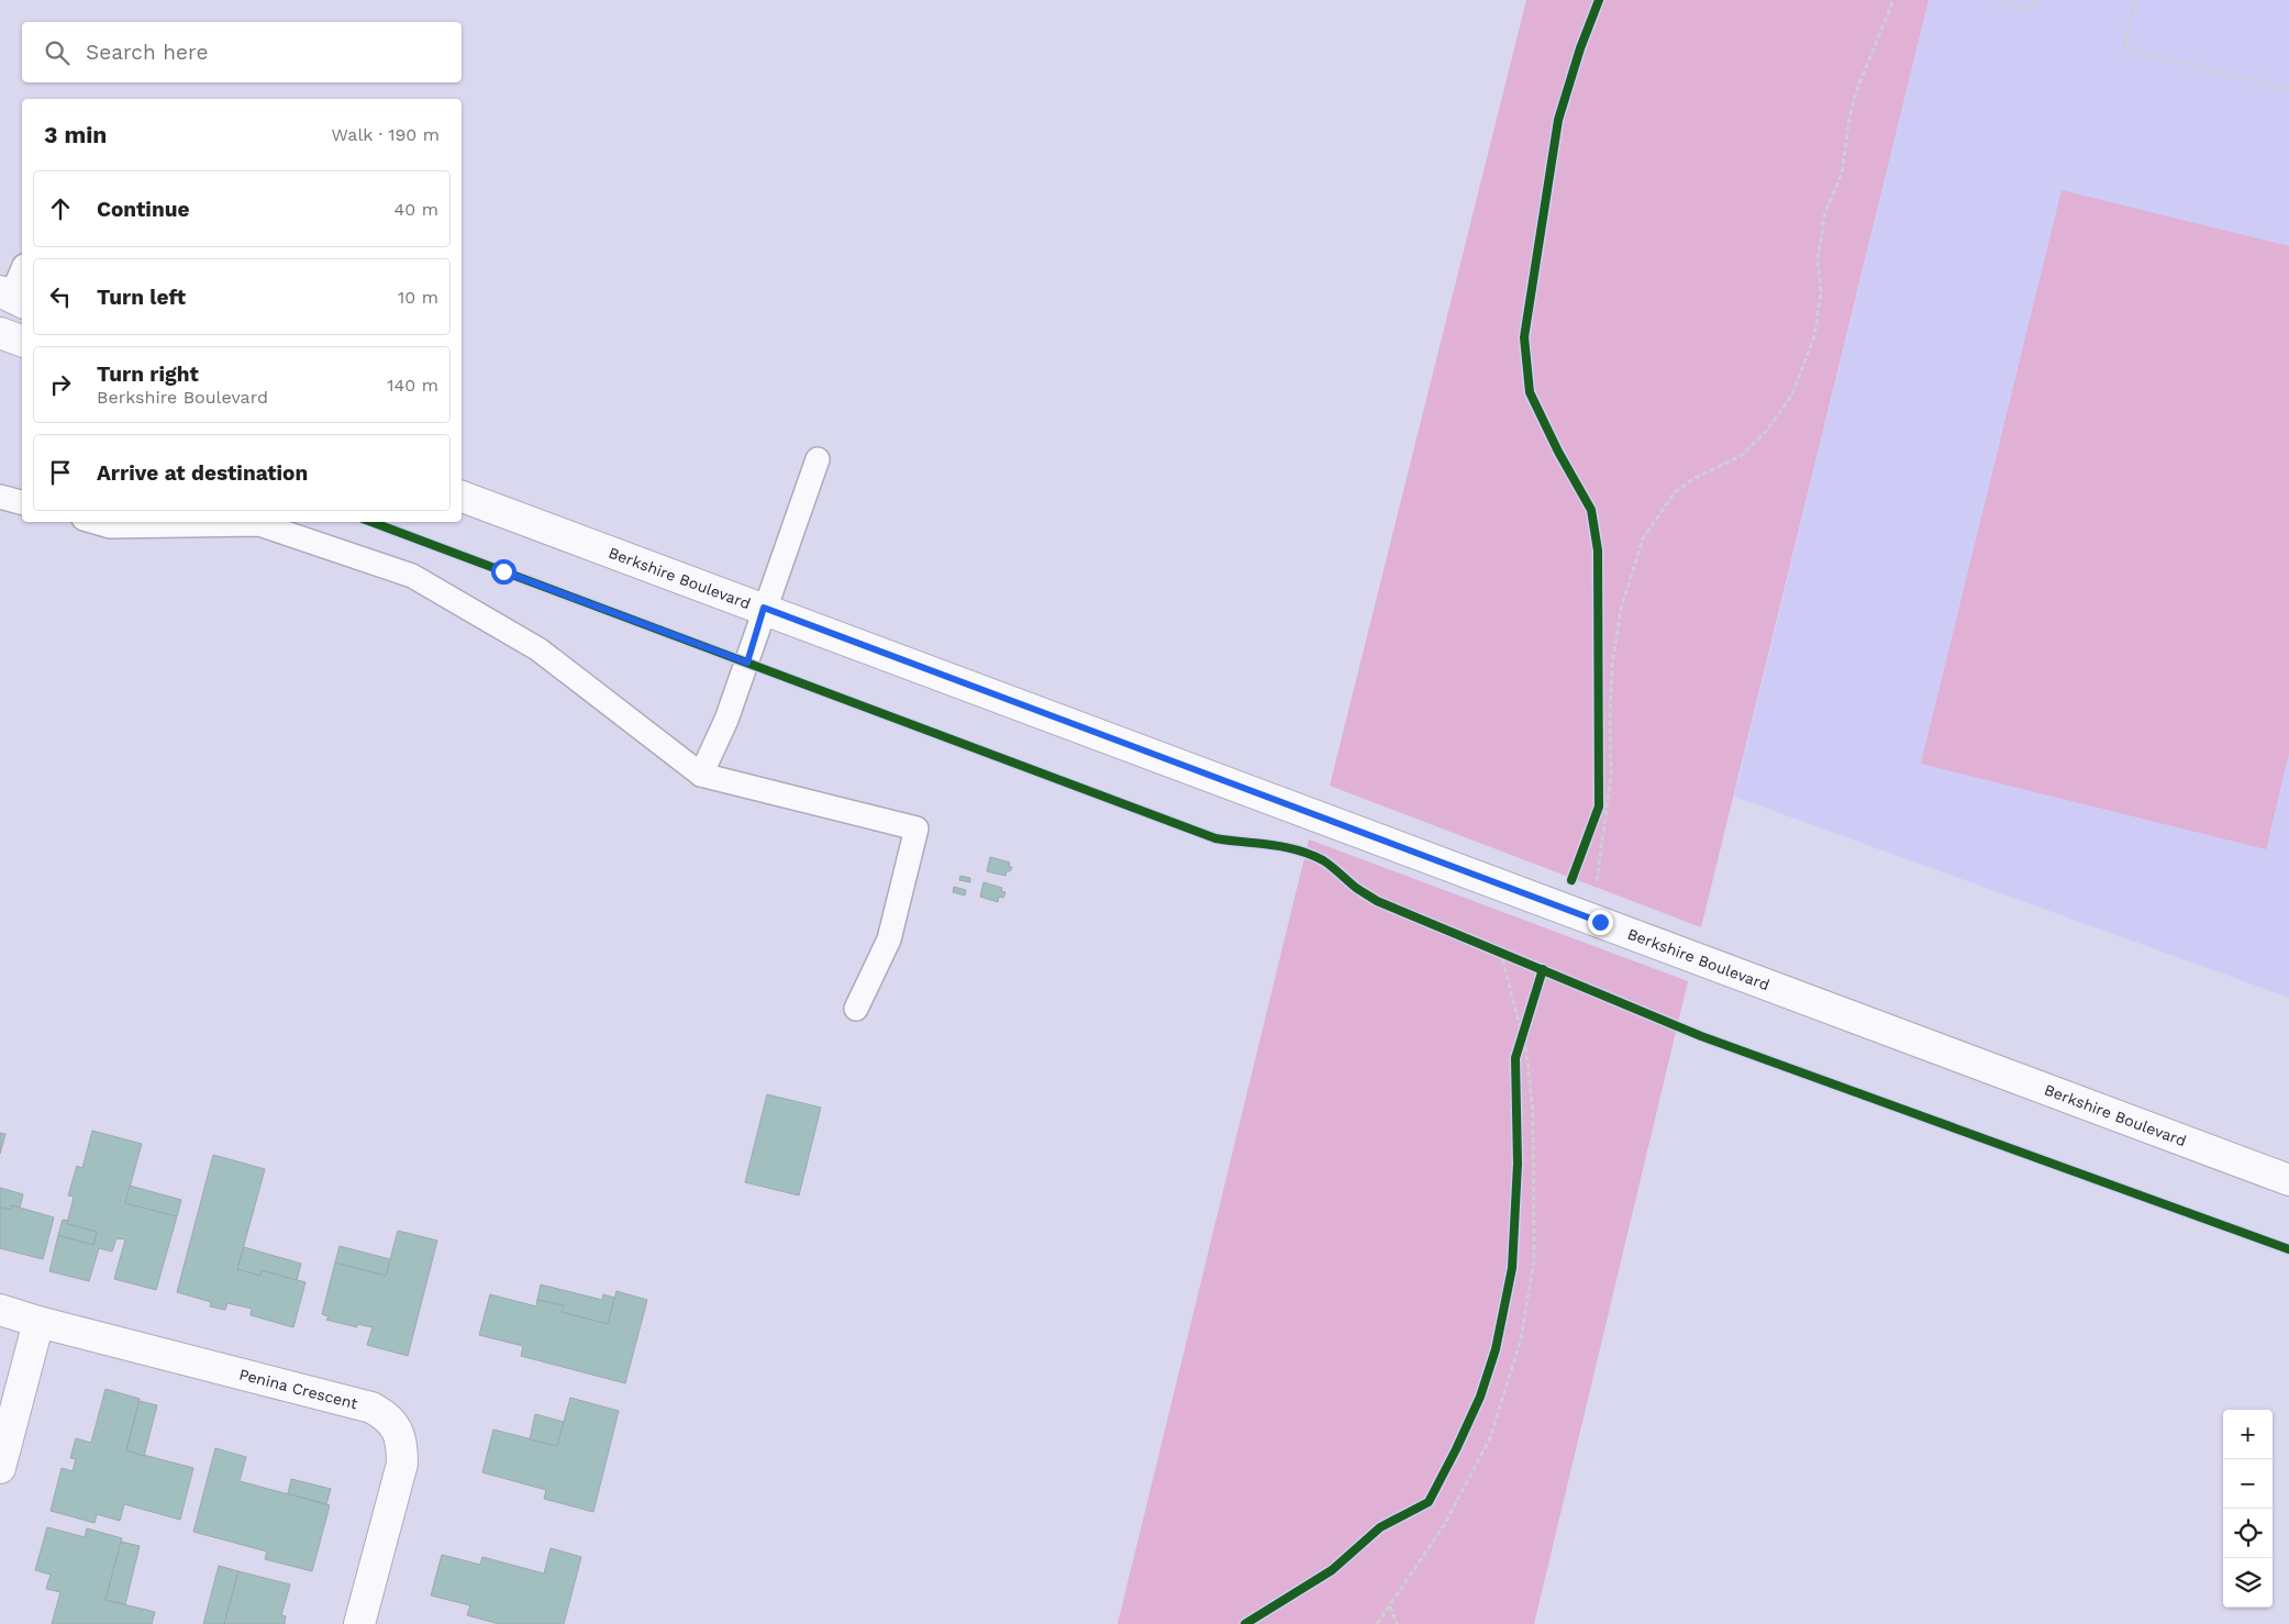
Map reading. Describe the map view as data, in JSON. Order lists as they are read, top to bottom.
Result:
{
  "streets": {
    "street": ["Berkshire Boulevard", "Penina Crescent"]
  },
  "page": {
    "search": "Search here",
    "heading": ["3 min", "Walk · 190 m"],
    "list": [
      ["Continue", "40 m"],
      ["Turn left", "10 m"],
      ["Turn right", "Berkshire Boulevard", "140 m"],
      "Arrive at destination"
    ],
    "map_buttons": ["+", "−"]
  }
}
